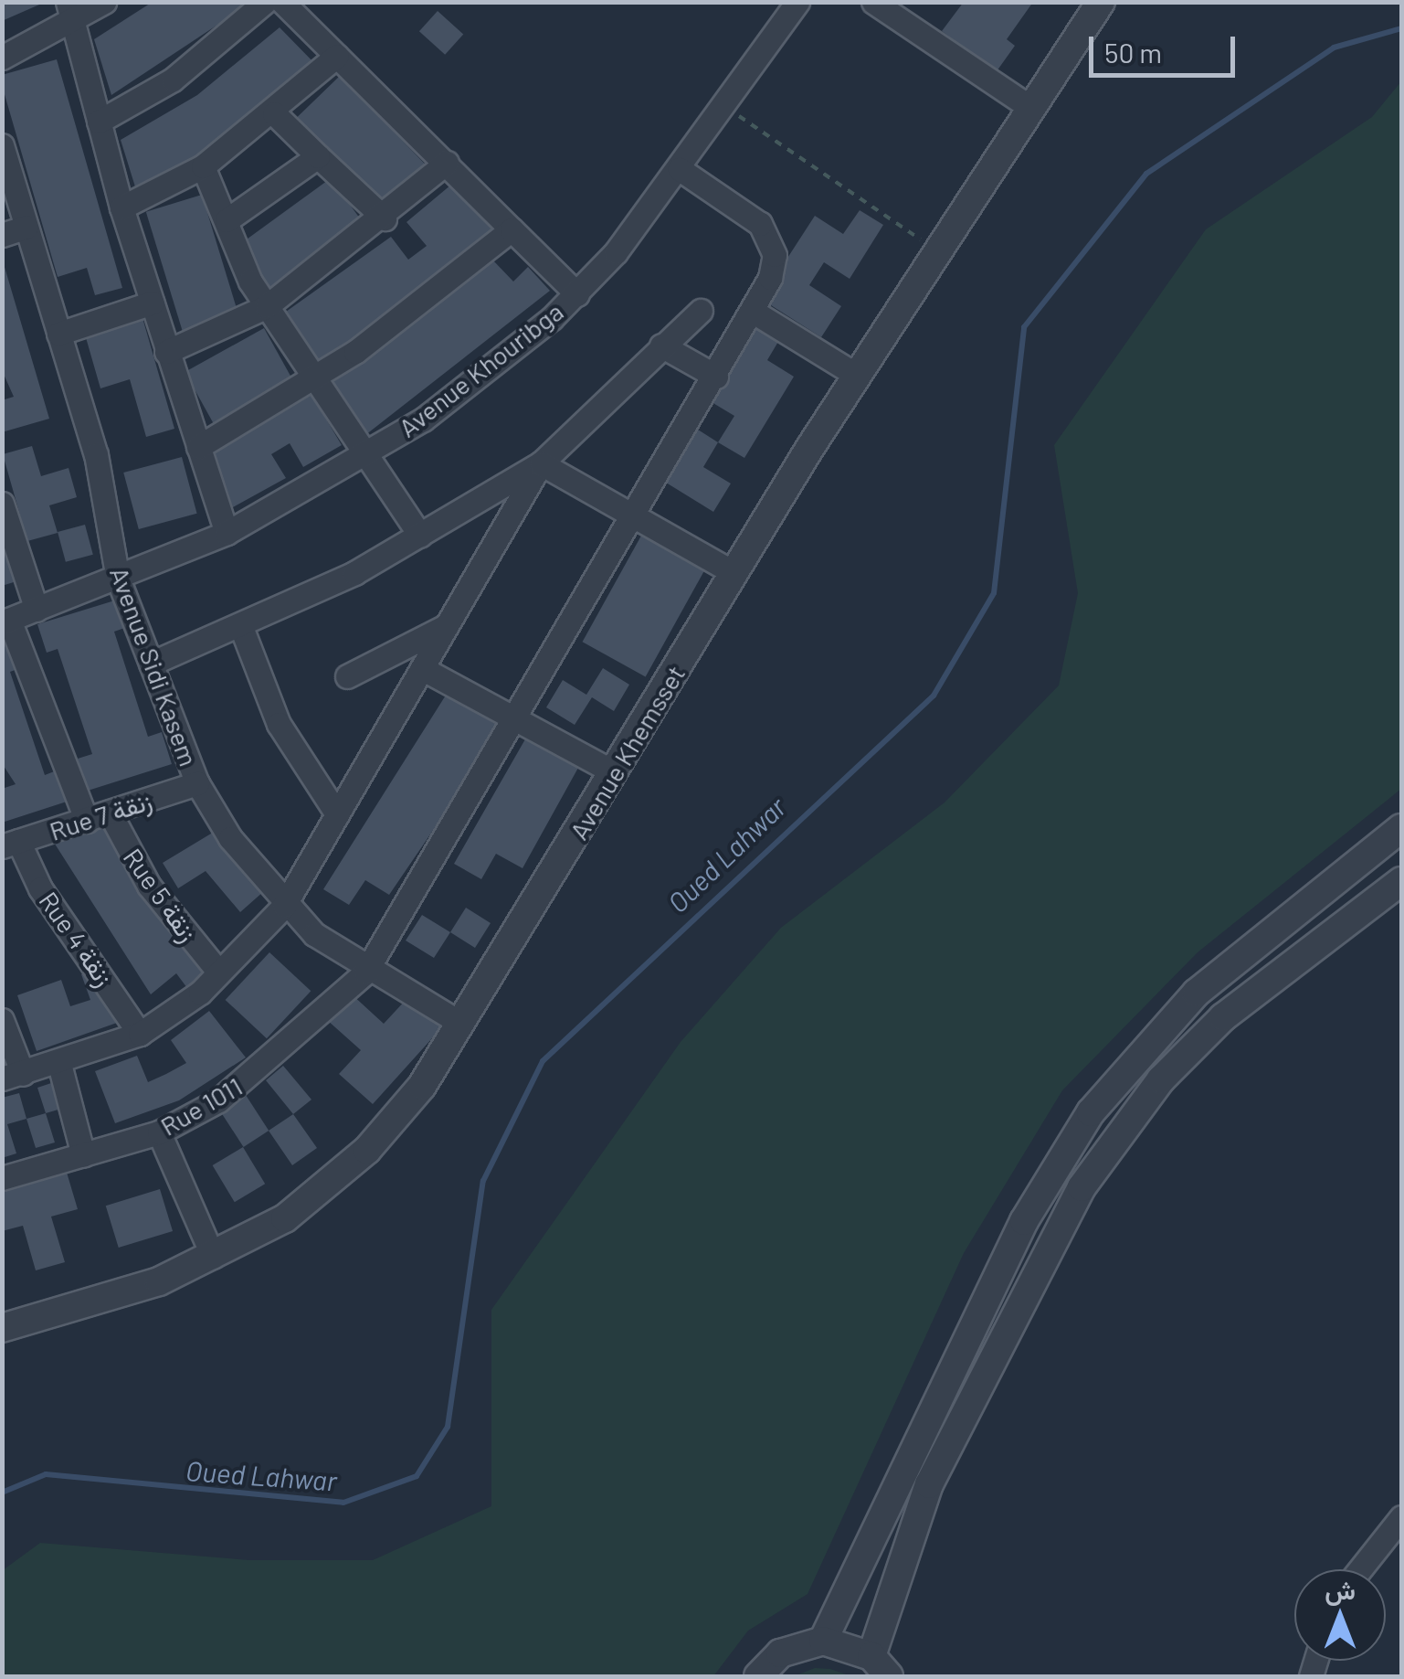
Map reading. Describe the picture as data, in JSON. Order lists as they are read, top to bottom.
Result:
{
  "streets": {
    "street": [
      "Avenue Khouribga",
      "Avenue Sidi Kasem",
      "Avenue Khemsset",
      "Rue 7 زنقة",
      "Rue 5 زنقة",
      "Rue 4 زنقة",
      "Rue 1011"
    ]
  },
  "crossings": [
    ["Avenue Khouribga", "Avenue Sidi Kasem"],
    ["Avenue Khouribga", "Rue 1011"],
    ["Avenue Sidi Kasem", "Avenue Khemsset"],
    ["Avenue Sidi Kasem", "Rue 7 زنقة"],
    ["Avenue Sidi Kasem", "Rue 1011"],
    ["Rue 7 زنقة", "Rue 5 زنقة"],
    ["Rue 7 زنقة", "Rue 4 زنقة"]
  ],
  "water": ["Oued Lahwar"],
  "scale_bar": "50 m",
  "north": "top"
}
